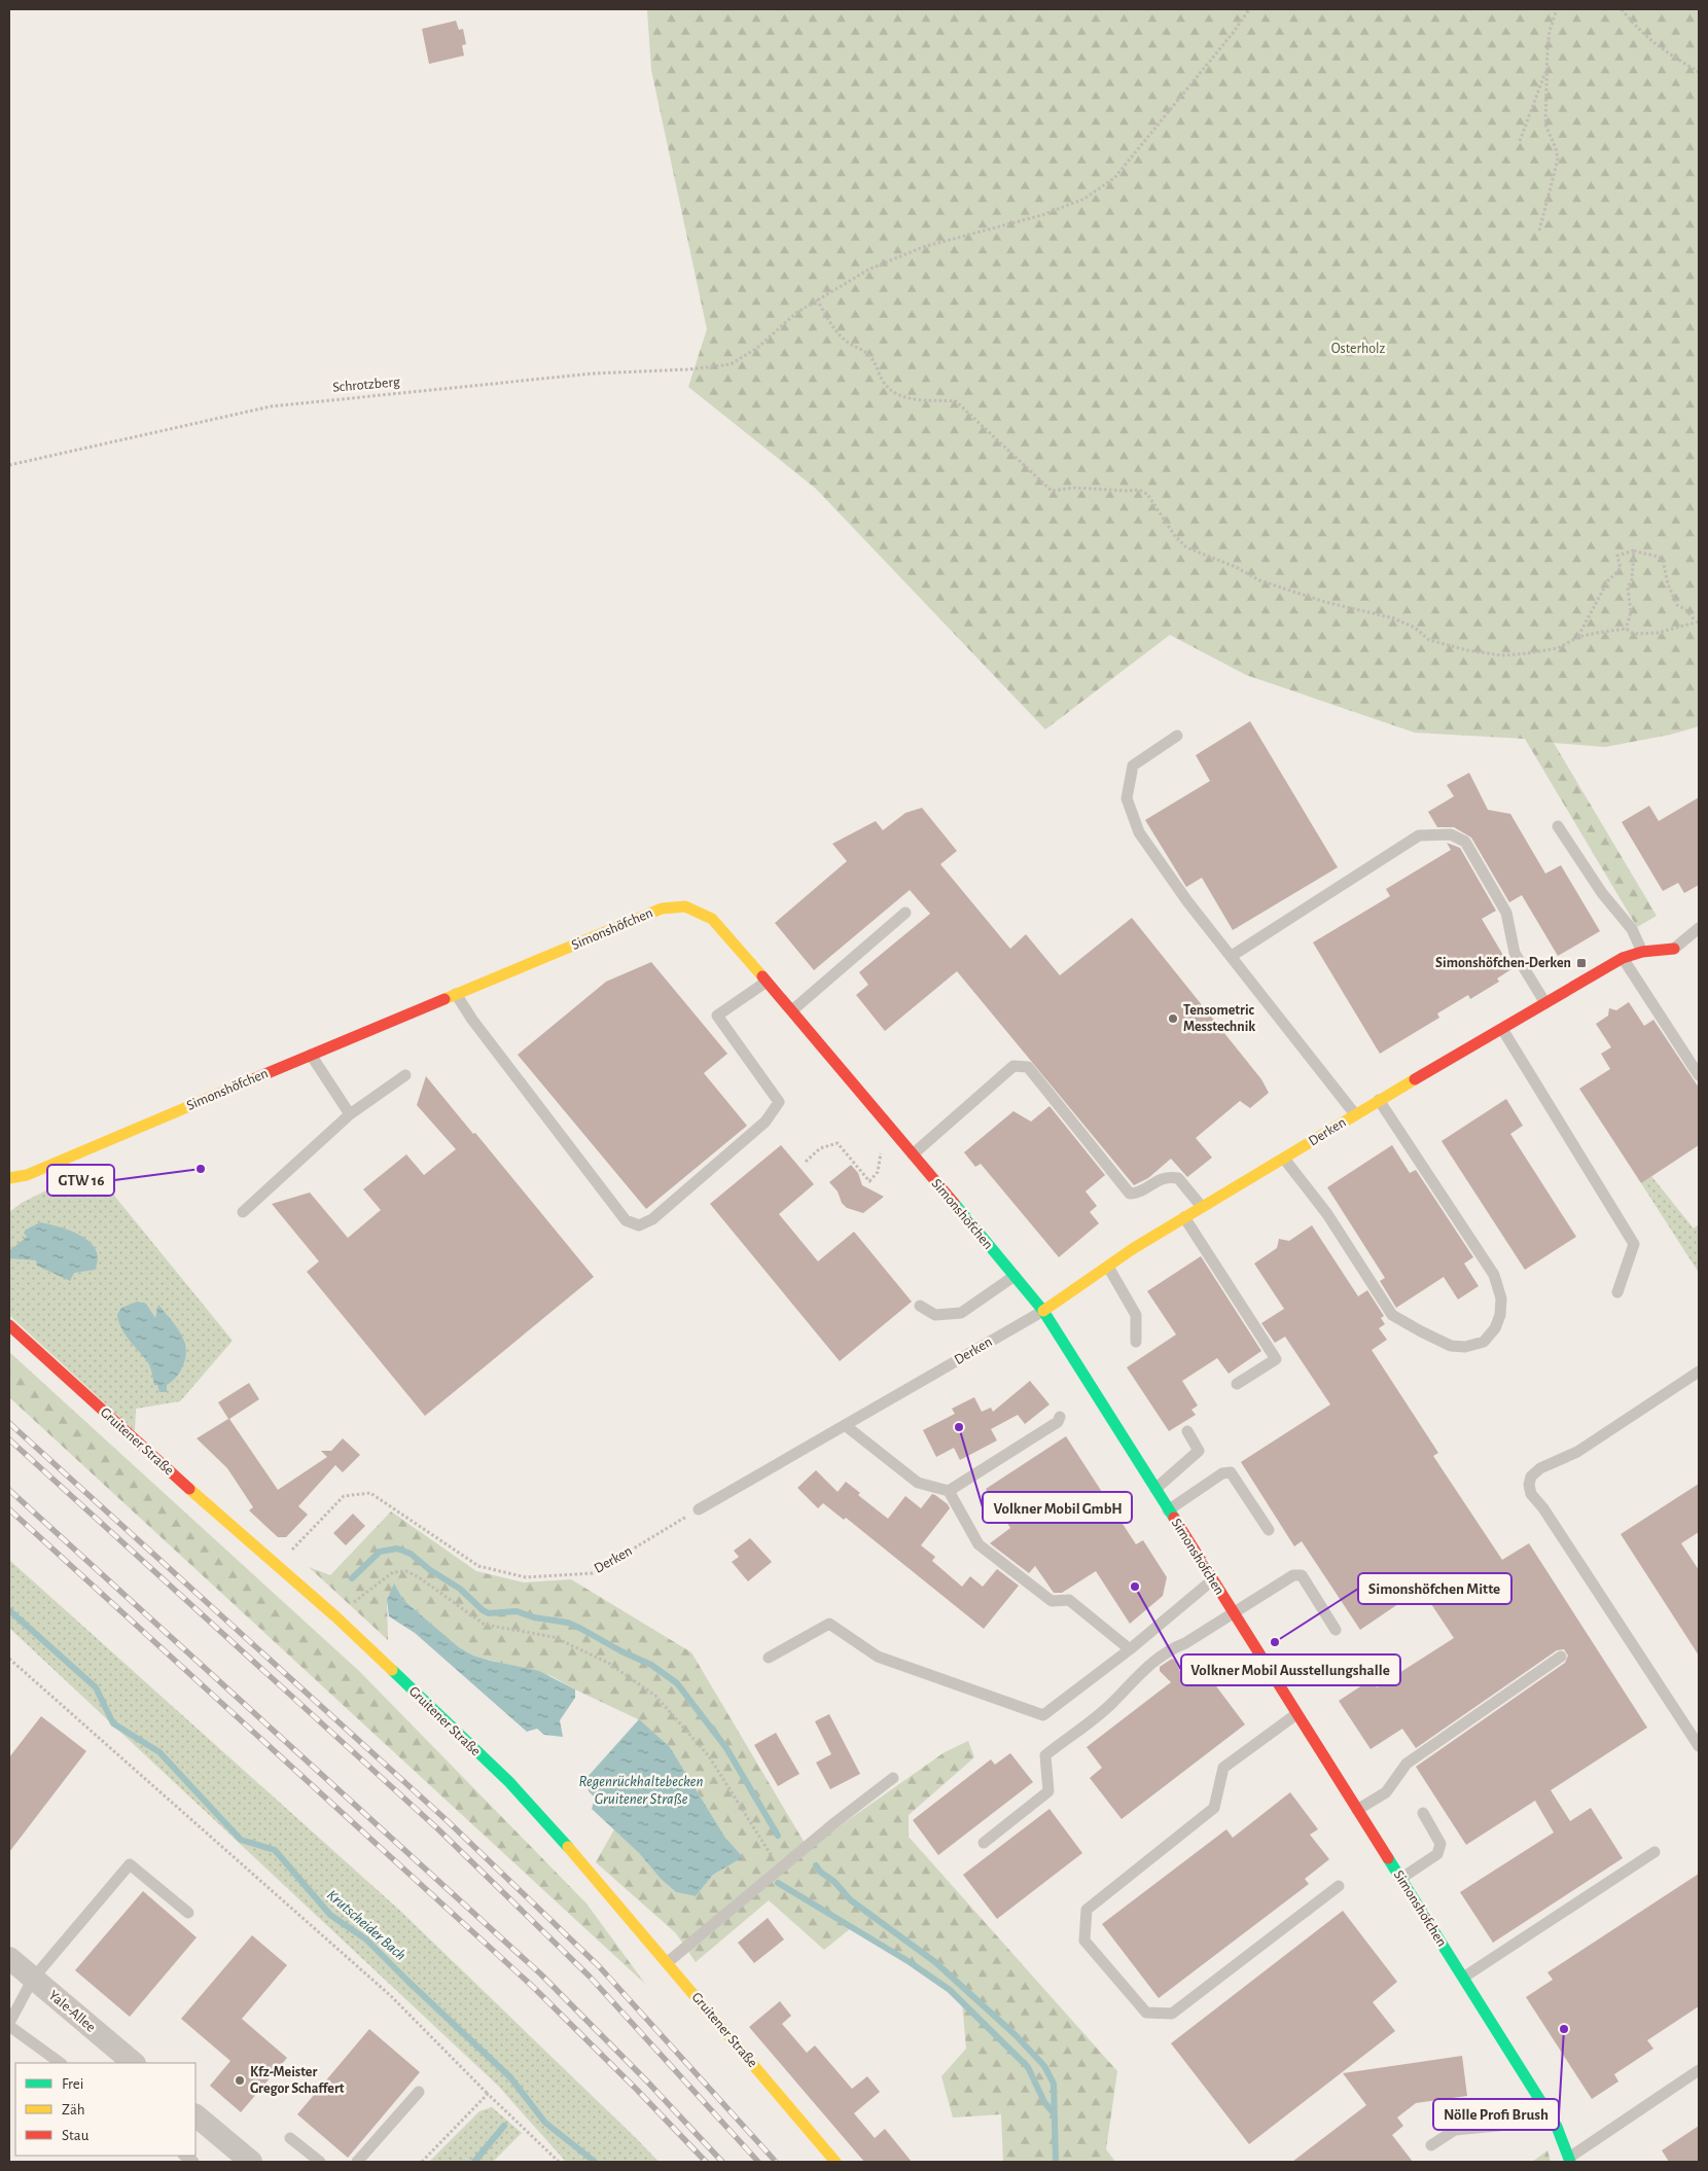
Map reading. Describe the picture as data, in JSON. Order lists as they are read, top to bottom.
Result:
{
  "streets": {
    "street": [
      "Simonshöfchen",
      "Derken",
      "Gruitener Straße",
      "Yale-Allee"
    ],
    "path": ["Schrotzberg"]
  },
  "crossings": [
    ["Simonshöfchen", "Derken"],
    ["Derken", "Gruitener Straße"]
  ],
  "water": ["Regenrückhaltebecken Gruitener Straße", "Krutscheider Bach"],
  "parks": ["Osterholz"],
  "places": {
    "transit": ["Simonshöfchen-Derken"],
    "other": [
      "Tensometric Messtechnik",
      "GTW 16",
      "Volkner Mobil GmbH",
      "Volkner Mobil Ausstellungshalle",
      "Simonshöfchen Mitte",
      "Nölle Profi Brush",
      "Kfz-Meister Gregor Schaffert"
    ]
  },
  "legend": ["Frei", "Zäh", "Stau"]
}
